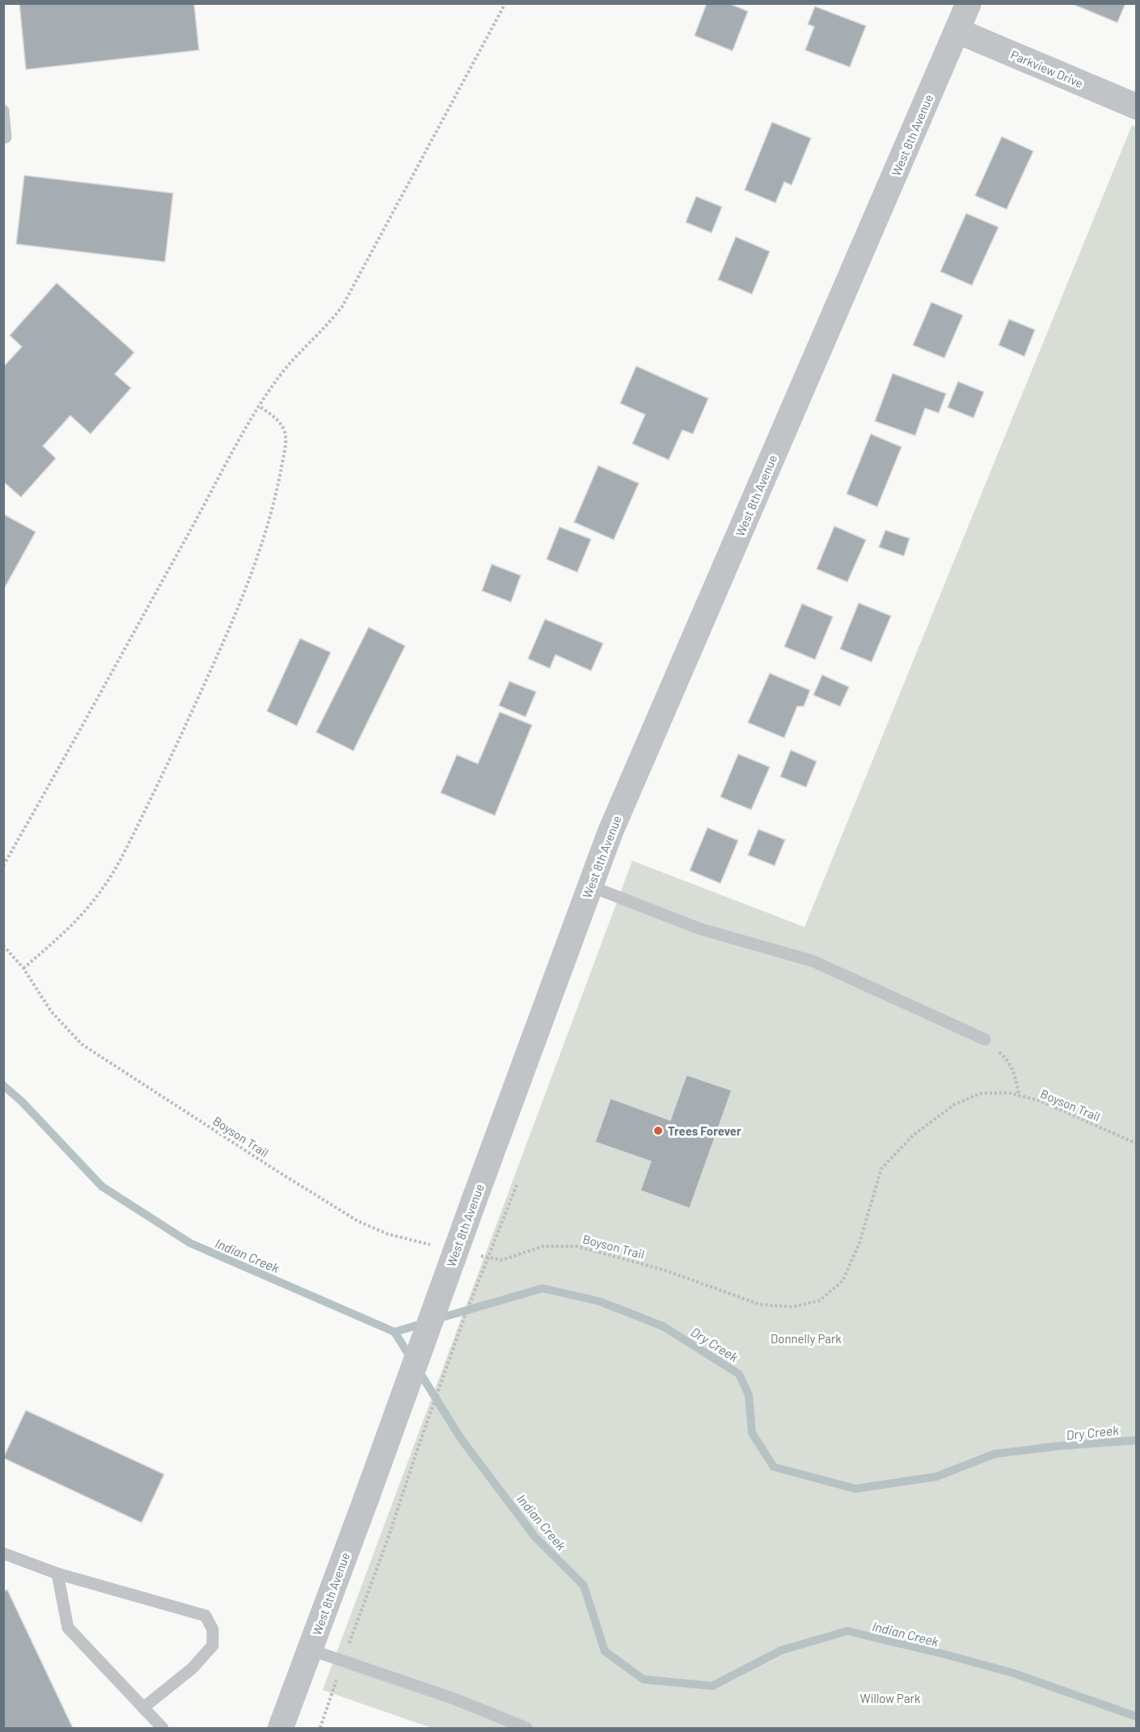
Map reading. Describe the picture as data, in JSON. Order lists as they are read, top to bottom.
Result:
{
  "streets": {
    "street": ["Parkview Drive", "West 8th Avenue"],
    "path": ["Boyson Trail"]
  },
  "crossings": [
    ["Parkview Drive", "West 8th Avenue"]
  ],
  "water": ["Indian Creek", "Dry Creek"],
  "parks": ["Donnelly Park", "Willow Park"],
  "places": ["Trees Forever"]
}
